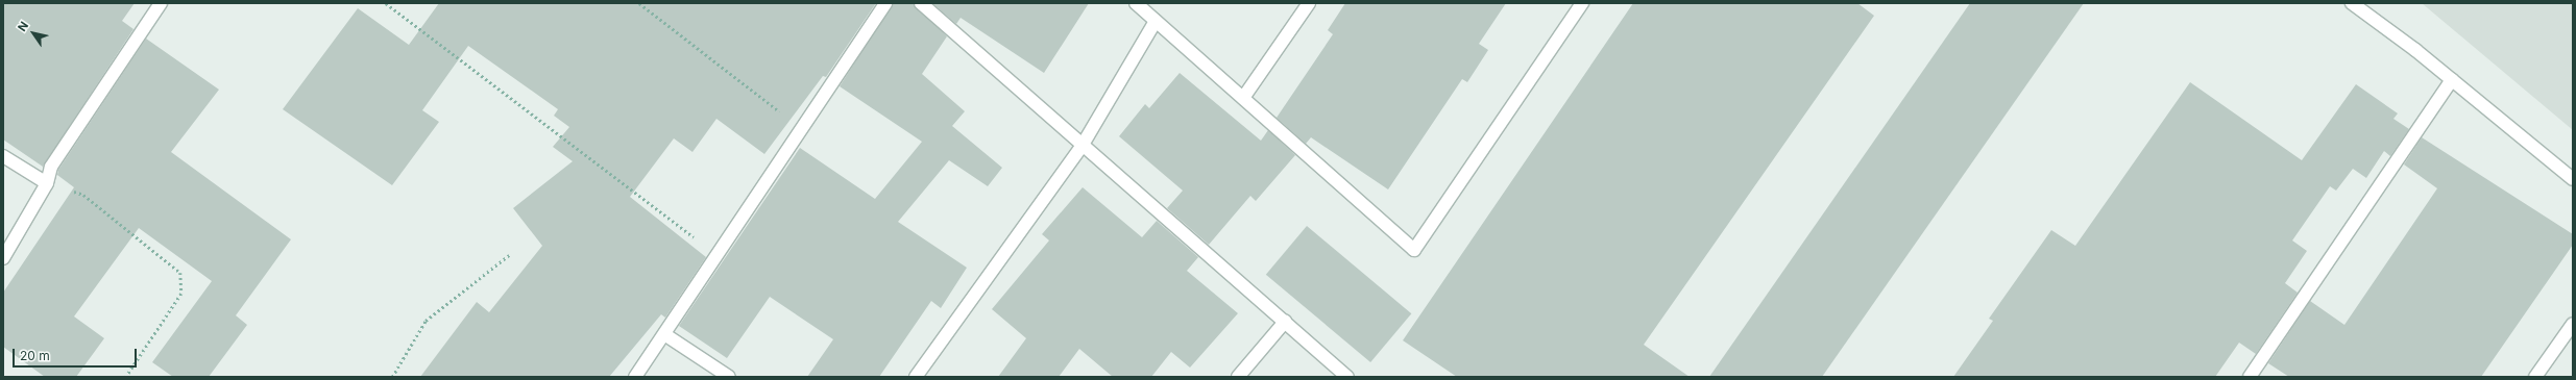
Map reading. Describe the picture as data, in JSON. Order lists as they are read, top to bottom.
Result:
{
  "scale_bar": "20 m",
  "north": "top left"
}
